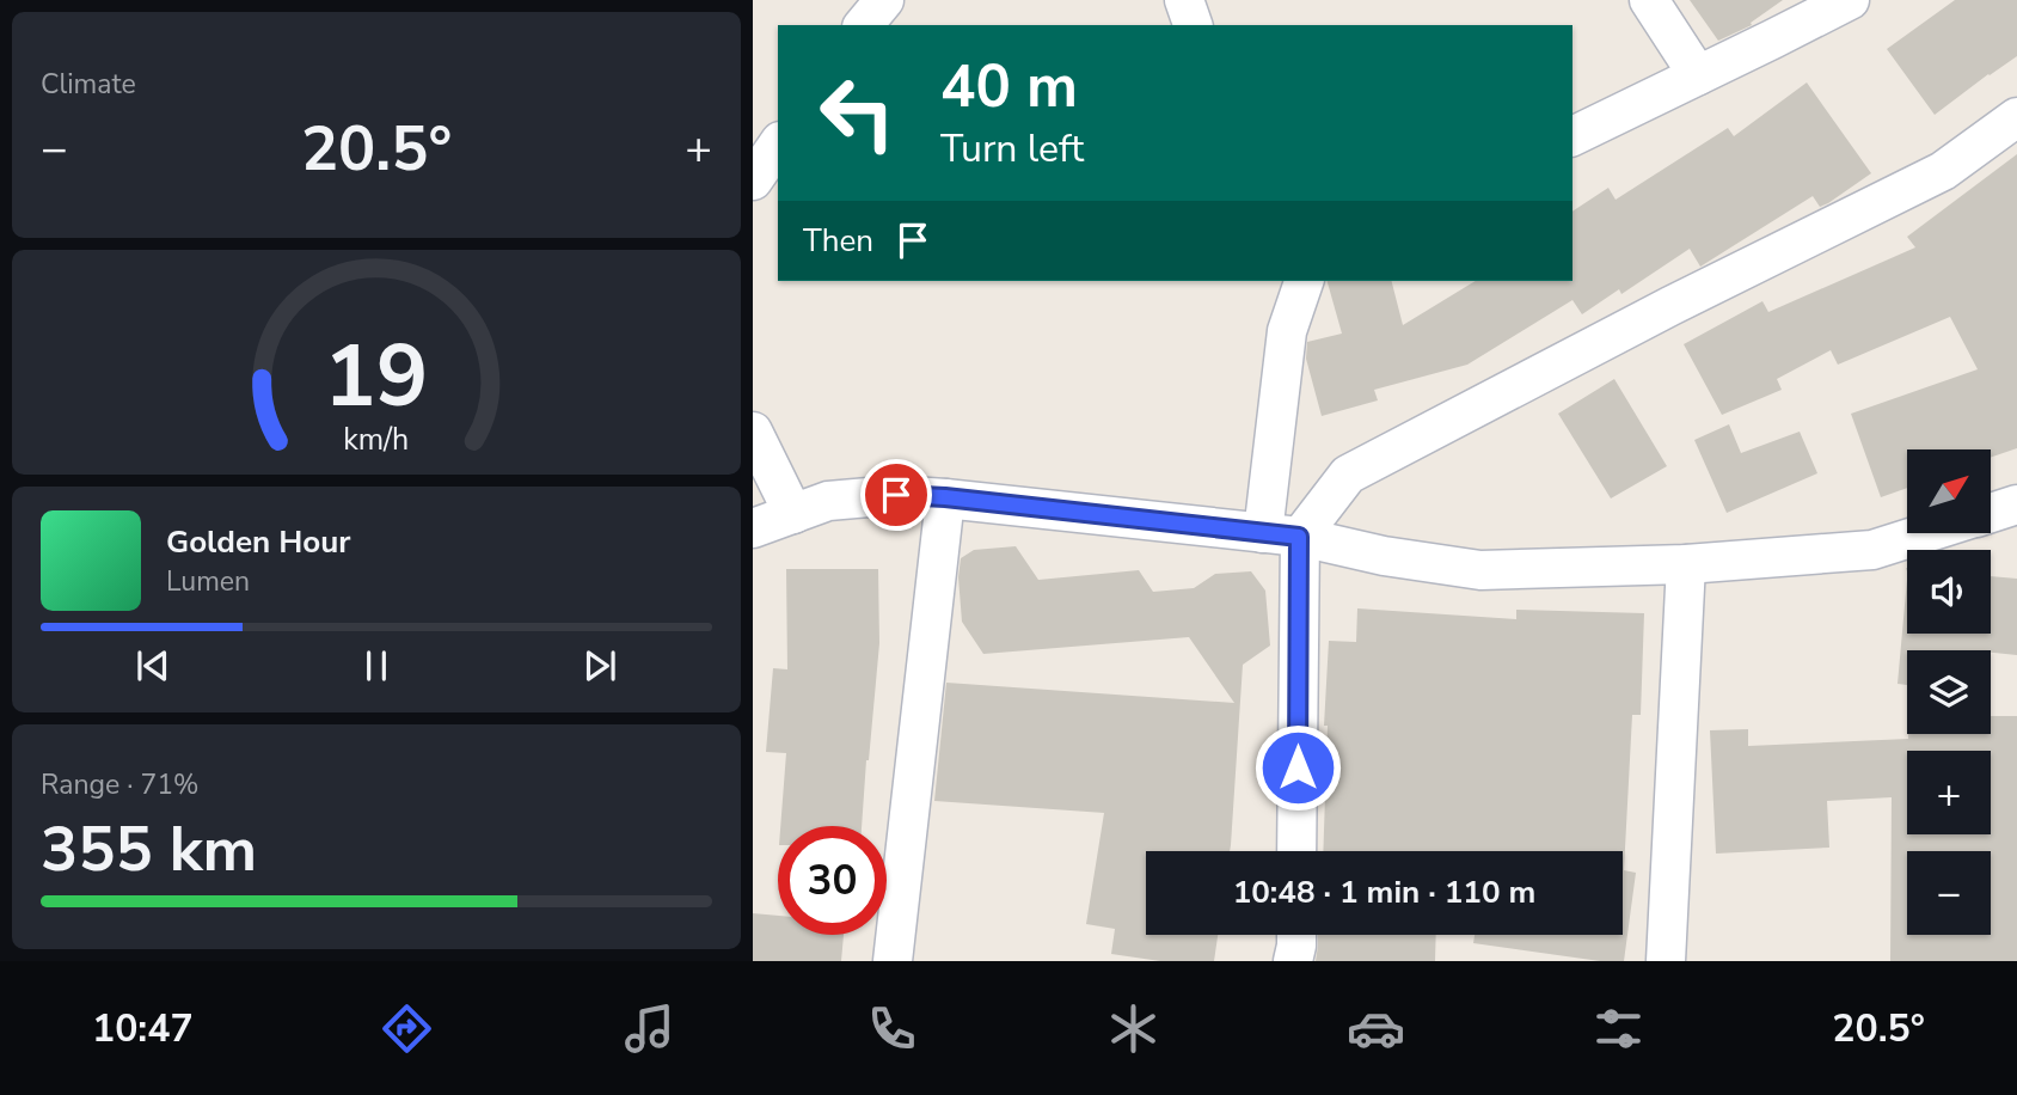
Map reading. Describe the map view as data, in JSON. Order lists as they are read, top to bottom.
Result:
{
  "north": "top right",
  "page": {
    "tile": [
      "Climate",
      ["Range · 71%", "355 km"]
    ],
    "turn": ["40 m", "Turn left"],
    "heat": ["−", "20.5°", "+"],
    "then": "Then",
    "map_buttons": ["+", "−"],
    "song": ["Golden Hour", "Lumen"],
    "limit": "30",
    "trip": "10:48 · 1 min · 110 m",
    "tabs": ["10:47", "20.5°"],
    "gauge": ["19", "km/h"]
  }
}
